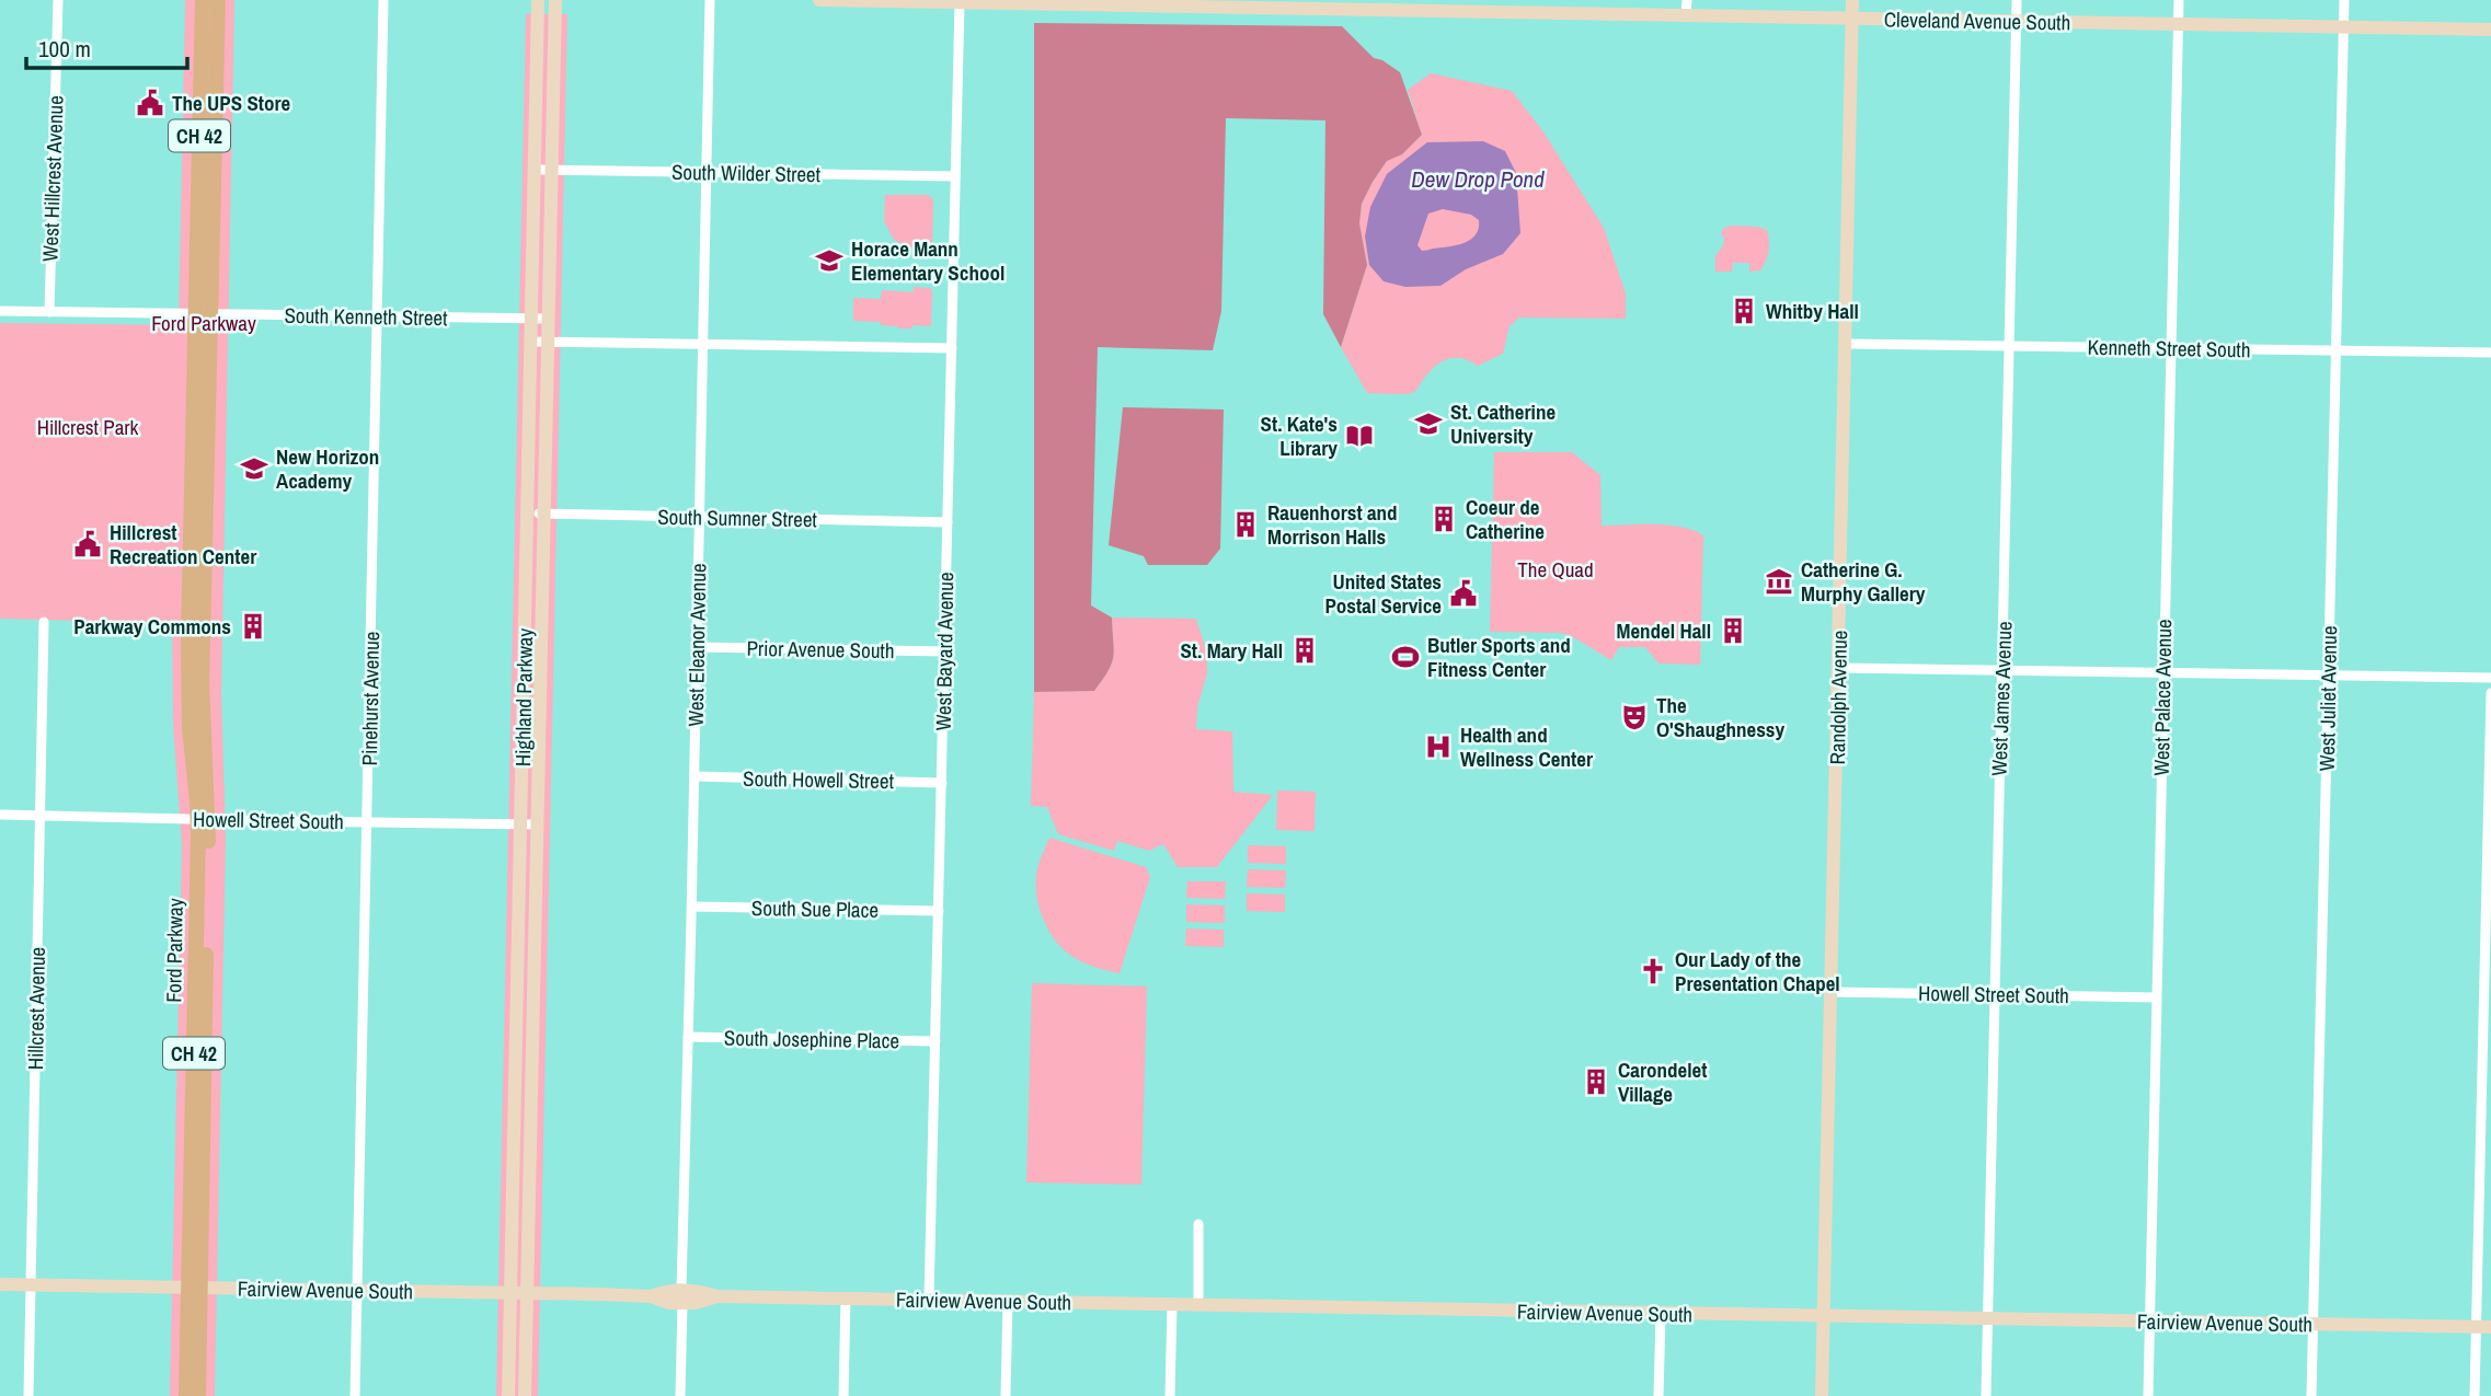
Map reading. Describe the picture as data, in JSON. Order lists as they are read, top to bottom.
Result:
{
  "streets": {
    "main road": ["CH 42", "Ford Parkway"],
    "street": [
      "Cleveland Avenue South",
      "South Wilder Street",
      "West Hillcrest Avenue",
      "South Kenneth Street",
      "Kenneth Street South",
      "South Sumner Street",
      "West Eleanor Avenue",
      "Prior Avenue South",
      "West Bayard Avenue",
      "Highland Parkway",
      "Randolph Avenue",
      "West Palace Avenue",
      "Pinehurst Avenue",
      "West James Avenue",
      "West Juliet Avenue",
      "South Howell Street",
      "Howell Street South",
      "South Sue Place",
      "Hillcrest Avenue",
      "South Josephine Place",
      "Fairview Avenue South"
    ]
  },
  "crossings": [
    ["Cleveland Avenue South", "West Bayard Avenue"],
    ["Cleveland Avenue South", "Randolph Avenue"],
    ["Cleveland Avenue South", "West Palace Avenue"],
    ["Cleveland Avenue South", "West James Avenue"],
    ["Cleveland Avenue South", "West Juliet Avenue"],
    ["South Wilder Street", "West Eleanor Avenue"],
    ["South Wilder Street", "West Bayard Avenue"],
    ["South Wilder Street", "Highland Parkway"],
    ["West Hillcrest Avenue", "South Kenneth Street"],
    ["South Kenneth Street", "Highland Parkway"],
    ["South Kenneth Street", "Pinehurst Avenue"],
    ["South Kenneth Street", "Ford Parkway"],
    ["Kenneth Street South", "Randolph Avenue"],
    ["Kenneth Street South", "West Palace Avenue"],
    ["Kenneth Street South", "West James Avenue"],
    ["Kenneth Street South", "West Juliet Avenue"],
    ["South Sumner Street", "West Eleanor Avenue"],
    ["South Sumner Street", "West Bayard Avenue"],
    ["South Sumner Street", "Highland Parkway"],
    ["West Eleanor Avenue", "Prior Avenue South"],
    ["West Eleanor Avenue", "South Howell Street"],
    ["West Eleanor Avenue", "South Sue Place"],
    ["West Eleanor Avenue", "South Josephine Place"],
    ["West Eleanor Avenue", "Fairview Avenue South"],
    ["Prior Avenue South", "West Bayard Avenue"],
    ["West Bayard Avenue", "South Howell Street"],
    ["West Bayard Avenue", "South Sue Place"],
    ["West Bayard Avenue", "South Josephine Place"],
    ["West Bayard Avenue", "Fairview Avenue South"],
    ["Highland Parkway", "Howell Street South"],
    ["Highland Parkway", "Fairview Avenue South"],
    ["Randolph Avenue", "Howell Street South"],
    ["Randolph Avenue", "Fairview Avenue South"],
    ["West Palace Avenue", "Howell Street South"],
    ["West Palace Avenue", "Fairview Avenue South"],
    ["Pinehurst Avenue", "Howell Street South"],
    ["Pinehurst Avenue", "Fairview Avenue South"],
    ["West James Avenue", "Howell Street South"],
    ["West James Avenue", "Fairview Avenue South"],
    ["West Juliet Avenue", "Fairview Avenue South"],
    ["Howell Street South", "Ford Parkway"],
    ["Howell Street South", "Hillcrest Avenue"],
    ["Ford Parkway", "Fairview Avenue South"],
    ["Hillcrest Avenue", "Fairview Avenue South"]
  ],
  "water": ["Dew Drop Pond"],
  "parks": ["Ford Parkway", "Hillcrest Park", "The Quad"],
  "places": {
    "public building": ["The UPS Store", "Hillcrest Recreation Center", "United States Postal Service"],
    "school or university": ["Horace Mann Elementary School", "St. Catherine University", "New Horizon Academy"],
    "building": [
      "Whitby Hall",
      "Coeur de Catherine",
      "Rauenhorst and Morrison Halls",
      "Parkway Commons",
      "Mendel Hall",
      "St. Mary Hall",
      "Carondelet Village"
    ],
    "library": ["St. Kate's Library"],
    "museum": ["Catherine G. Murphy Gallery"],
    "sports": ["Butler Sports and Fitness Center"],
    "theatre": ["The O'Shaughnessy"],
    "hospital": ["Health and Wellness Center"],
    "church": ["Our Lady of the Presentation Chapel"]
  },
  "scale_bar": "100 m"
}
